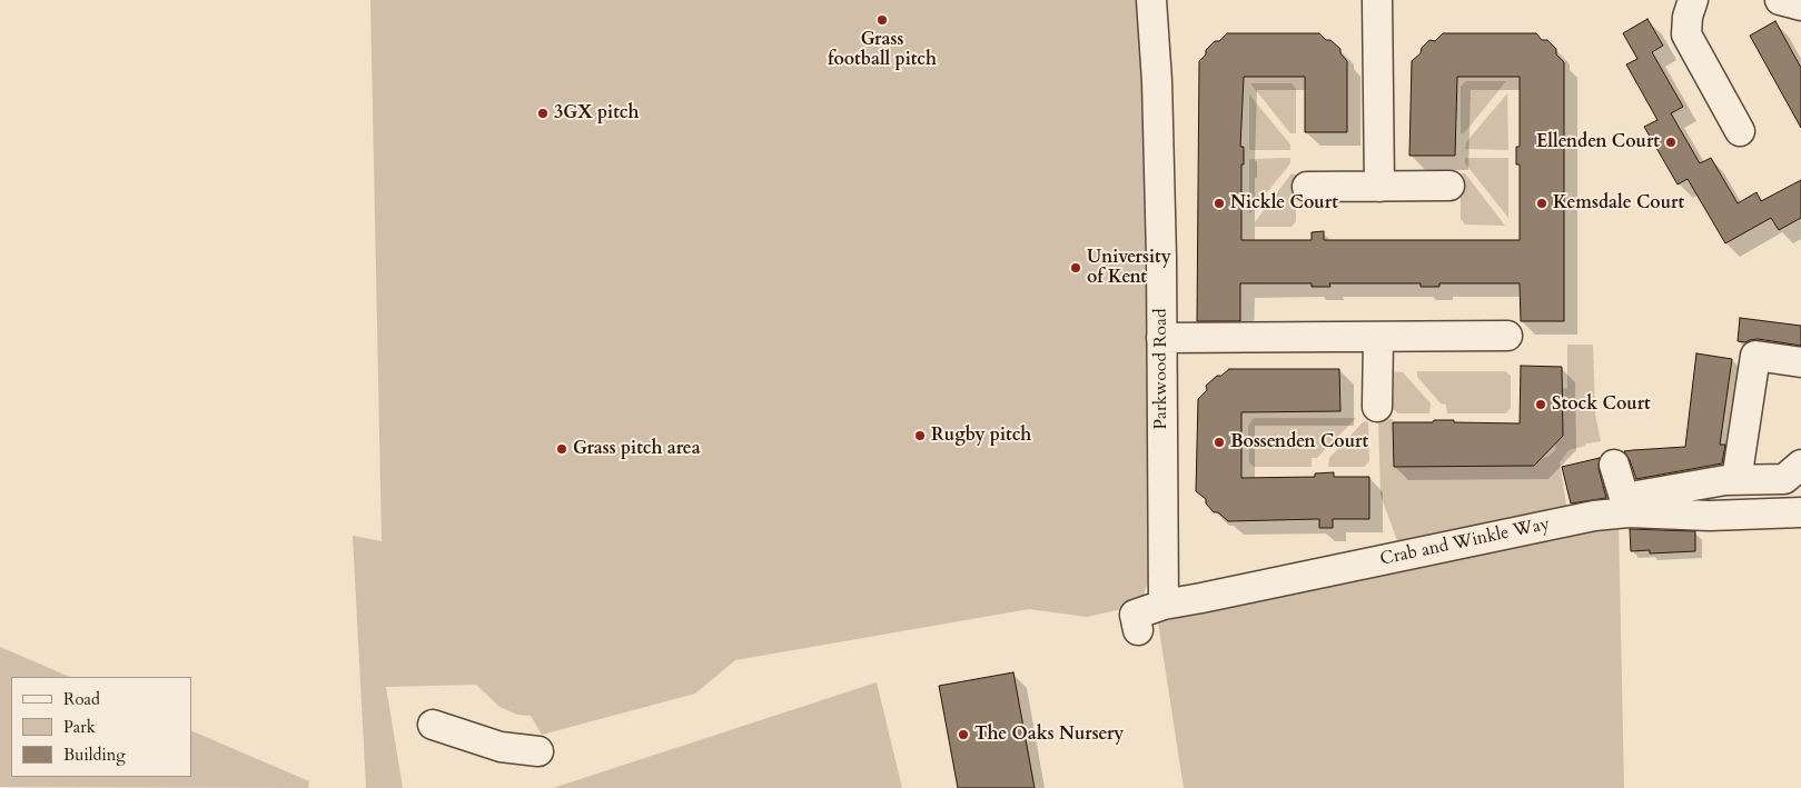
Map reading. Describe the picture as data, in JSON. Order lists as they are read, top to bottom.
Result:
{
  "streets": {
    "street": ["Parkwood Road", "Crab and Winkle Way"]
  },
  "crossings": [
    ["Parkwood Road", "Crab and Winkle Way"]
  ],
  "places": [
    "Grass football pitch",
    "3GX pitch",
    "Ellenden Court",
    "Nickle Court",
    "Kemsdale Court",
    "University of Kent",
    "Stock Court",
    "Rugby pitch",
    "Bossenden Court",
    "Grass pitch area",
    "The Oaks Nursery"
  ],
  "legend": ["Road", "Park", "Building"]
}
